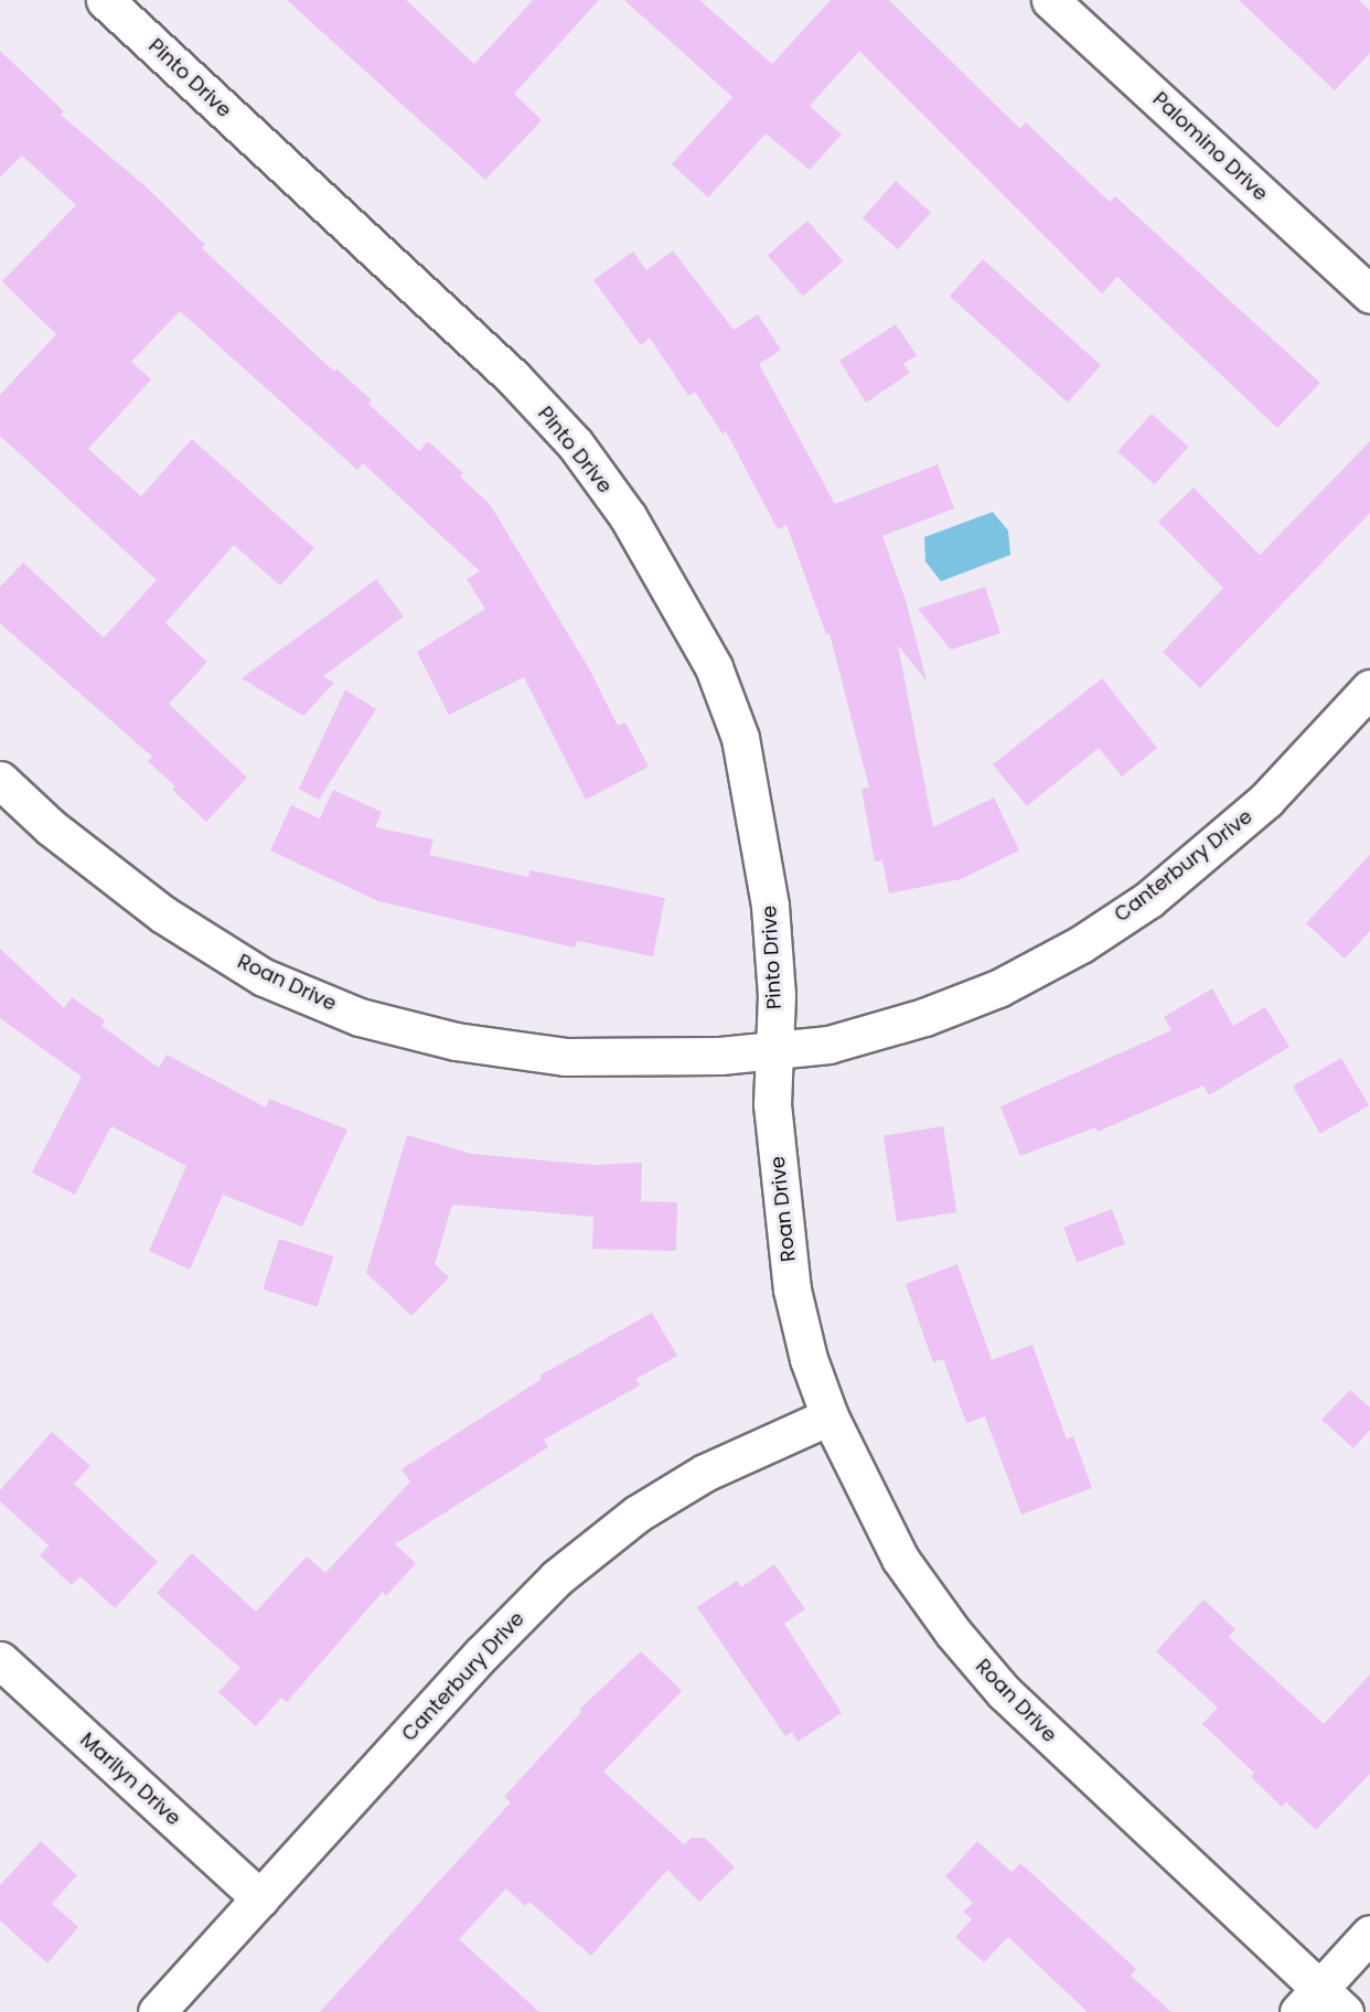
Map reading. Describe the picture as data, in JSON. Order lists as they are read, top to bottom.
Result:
{
  "streets": {
    "street": [
      "Pinto Drive",
      "Palomino Drive",
      "Canterbury Drive",
      "Roan Drive",
      "Marilyn Drive"
    ]
  },
  "crossings": [
    ["Pinto Drive", "Canterbury Drive"],
    ["Pinto Drive", "Roan Drive"],
    ["Canterbury Drive", "Roan Drive"],
    ["Canterbury Drive", "Marilyn Drive"]
  ]
}
